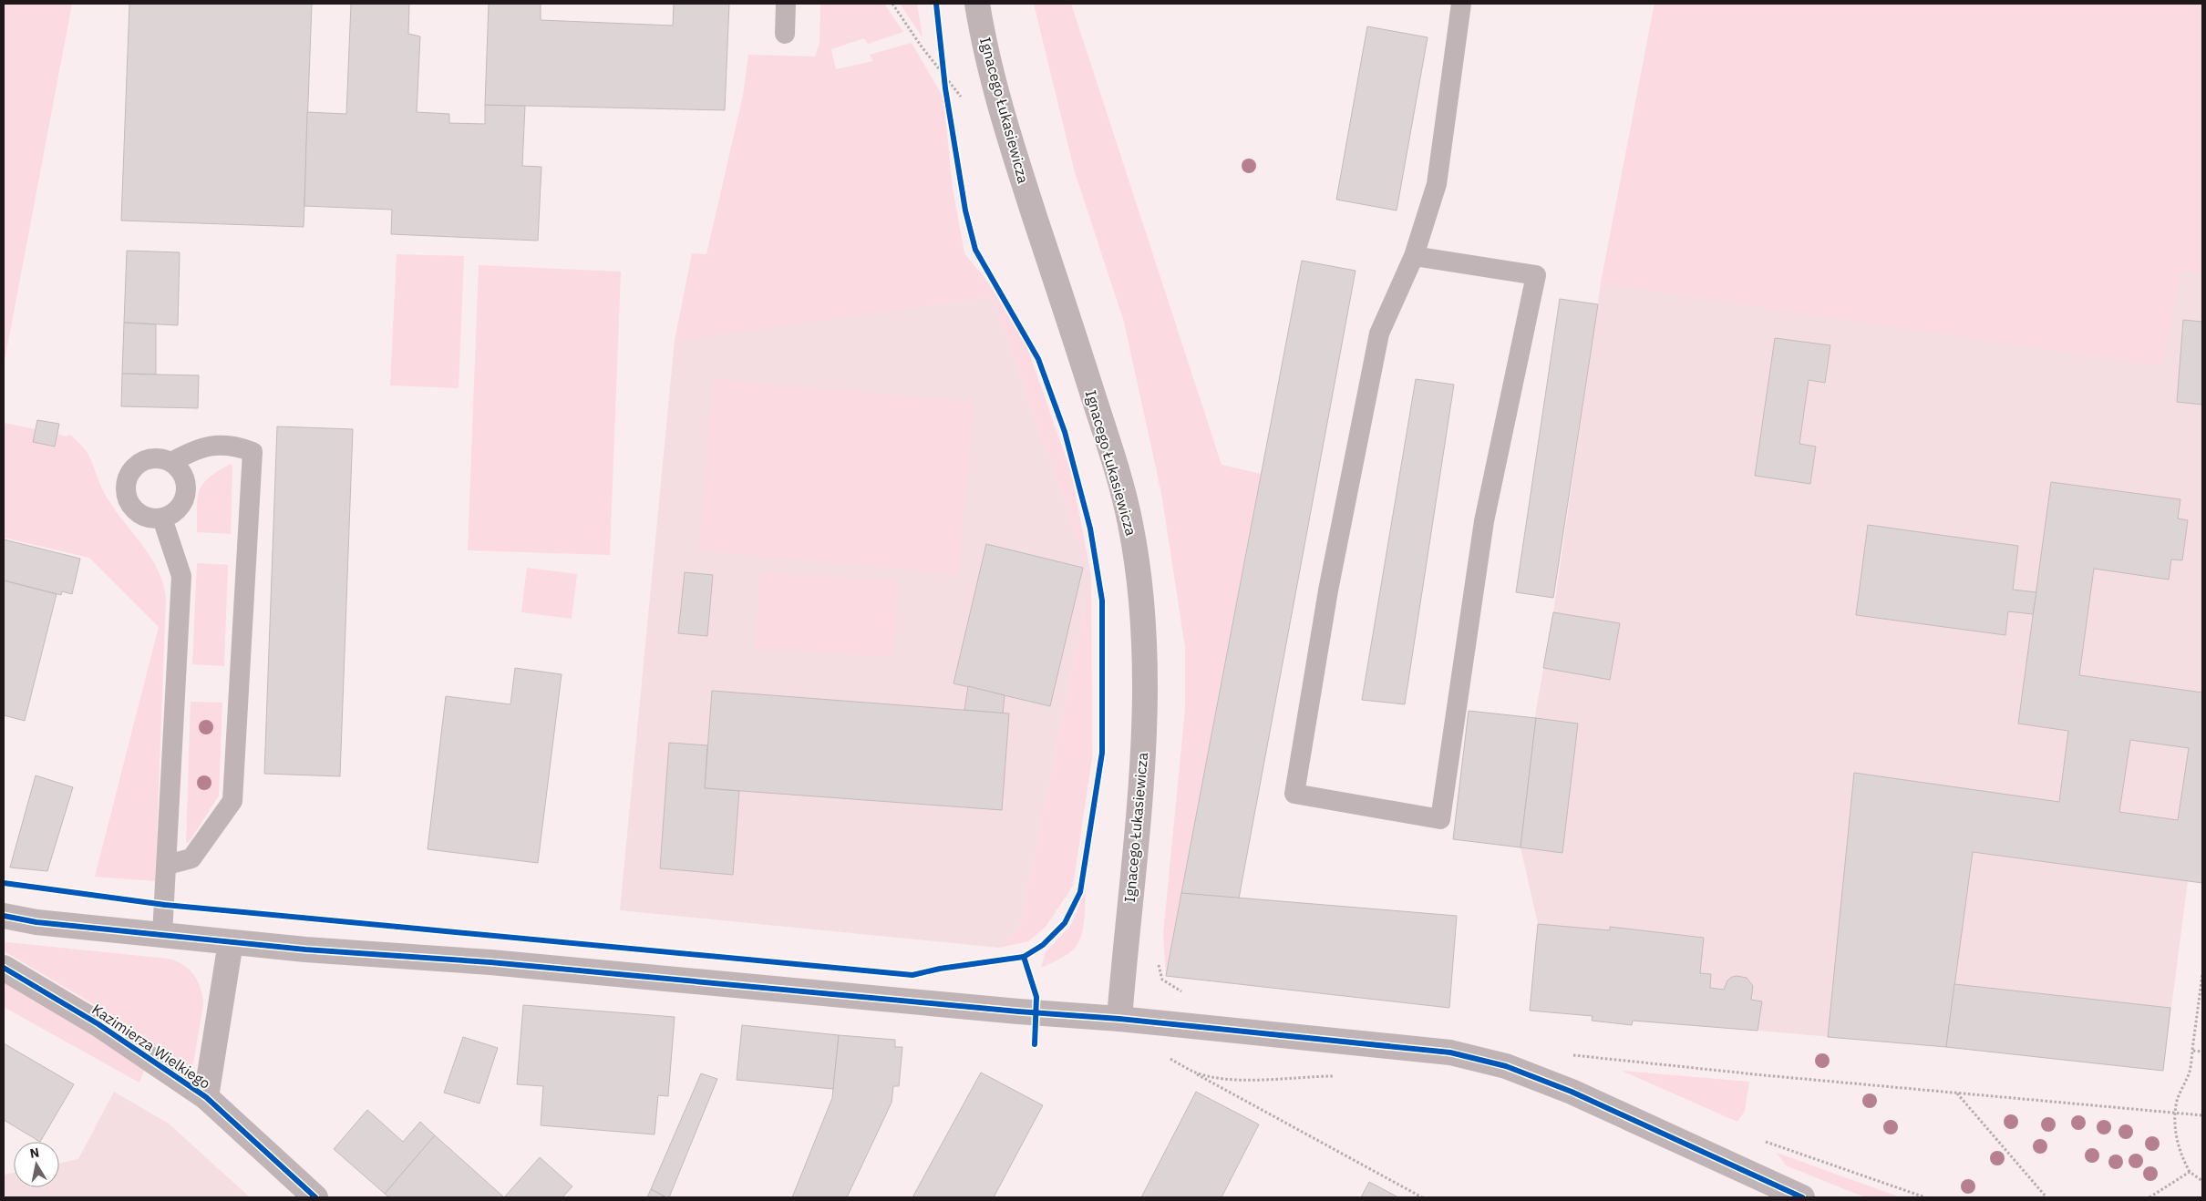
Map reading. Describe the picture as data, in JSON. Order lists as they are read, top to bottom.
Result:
{
  "streets": {
    "street": ["Ignacego Łukasiewicza", "Kazimierza Wielkiego"]
  },
  "north": "top"
}
